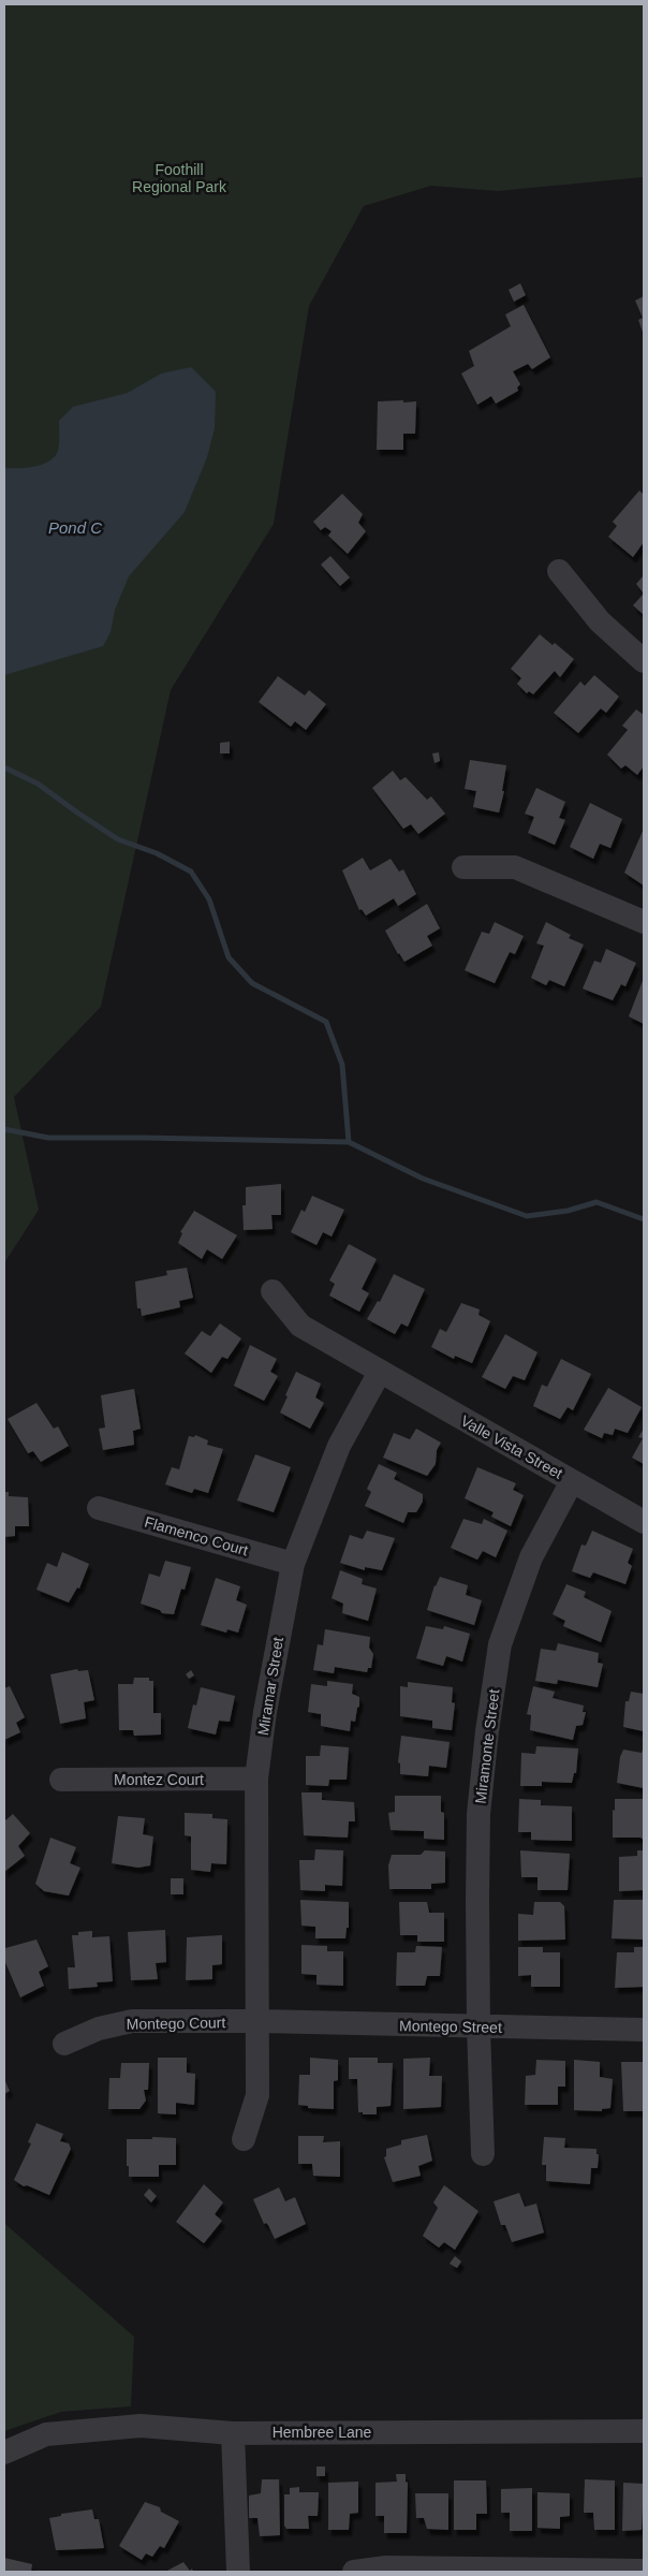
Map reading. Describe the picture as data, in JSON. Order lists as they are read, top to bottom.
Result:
{
  "streets": {
    "street": [
      "Valle Vista Street",
      "Flamenco Court",
      "Miramar Street",
      "Miramonte Street",
      "Montez Court",
      "Montego Court",
      "Montego Street",
      "Hembree Lane"
    ]
  },
  "crossings": [
    ["Valle Vista Street", "Miramar Street"],
    ["Valle Vista Street", "Miramonte Street"],
    ["Flamenco Court", "Miramar Street"],
    ["Miramar Street", "Montez Court"],
    ["Miramar Street", "Montego Court"],
    ["Miramar Street", "Montego Street"],
    ["Miramonte Street", "Montego Street"],
    ["Montego Court", "Montego Street"]
  ],
  "water": ["Pond C"],
  "parks": ["Foothill Regional Park"]
}
